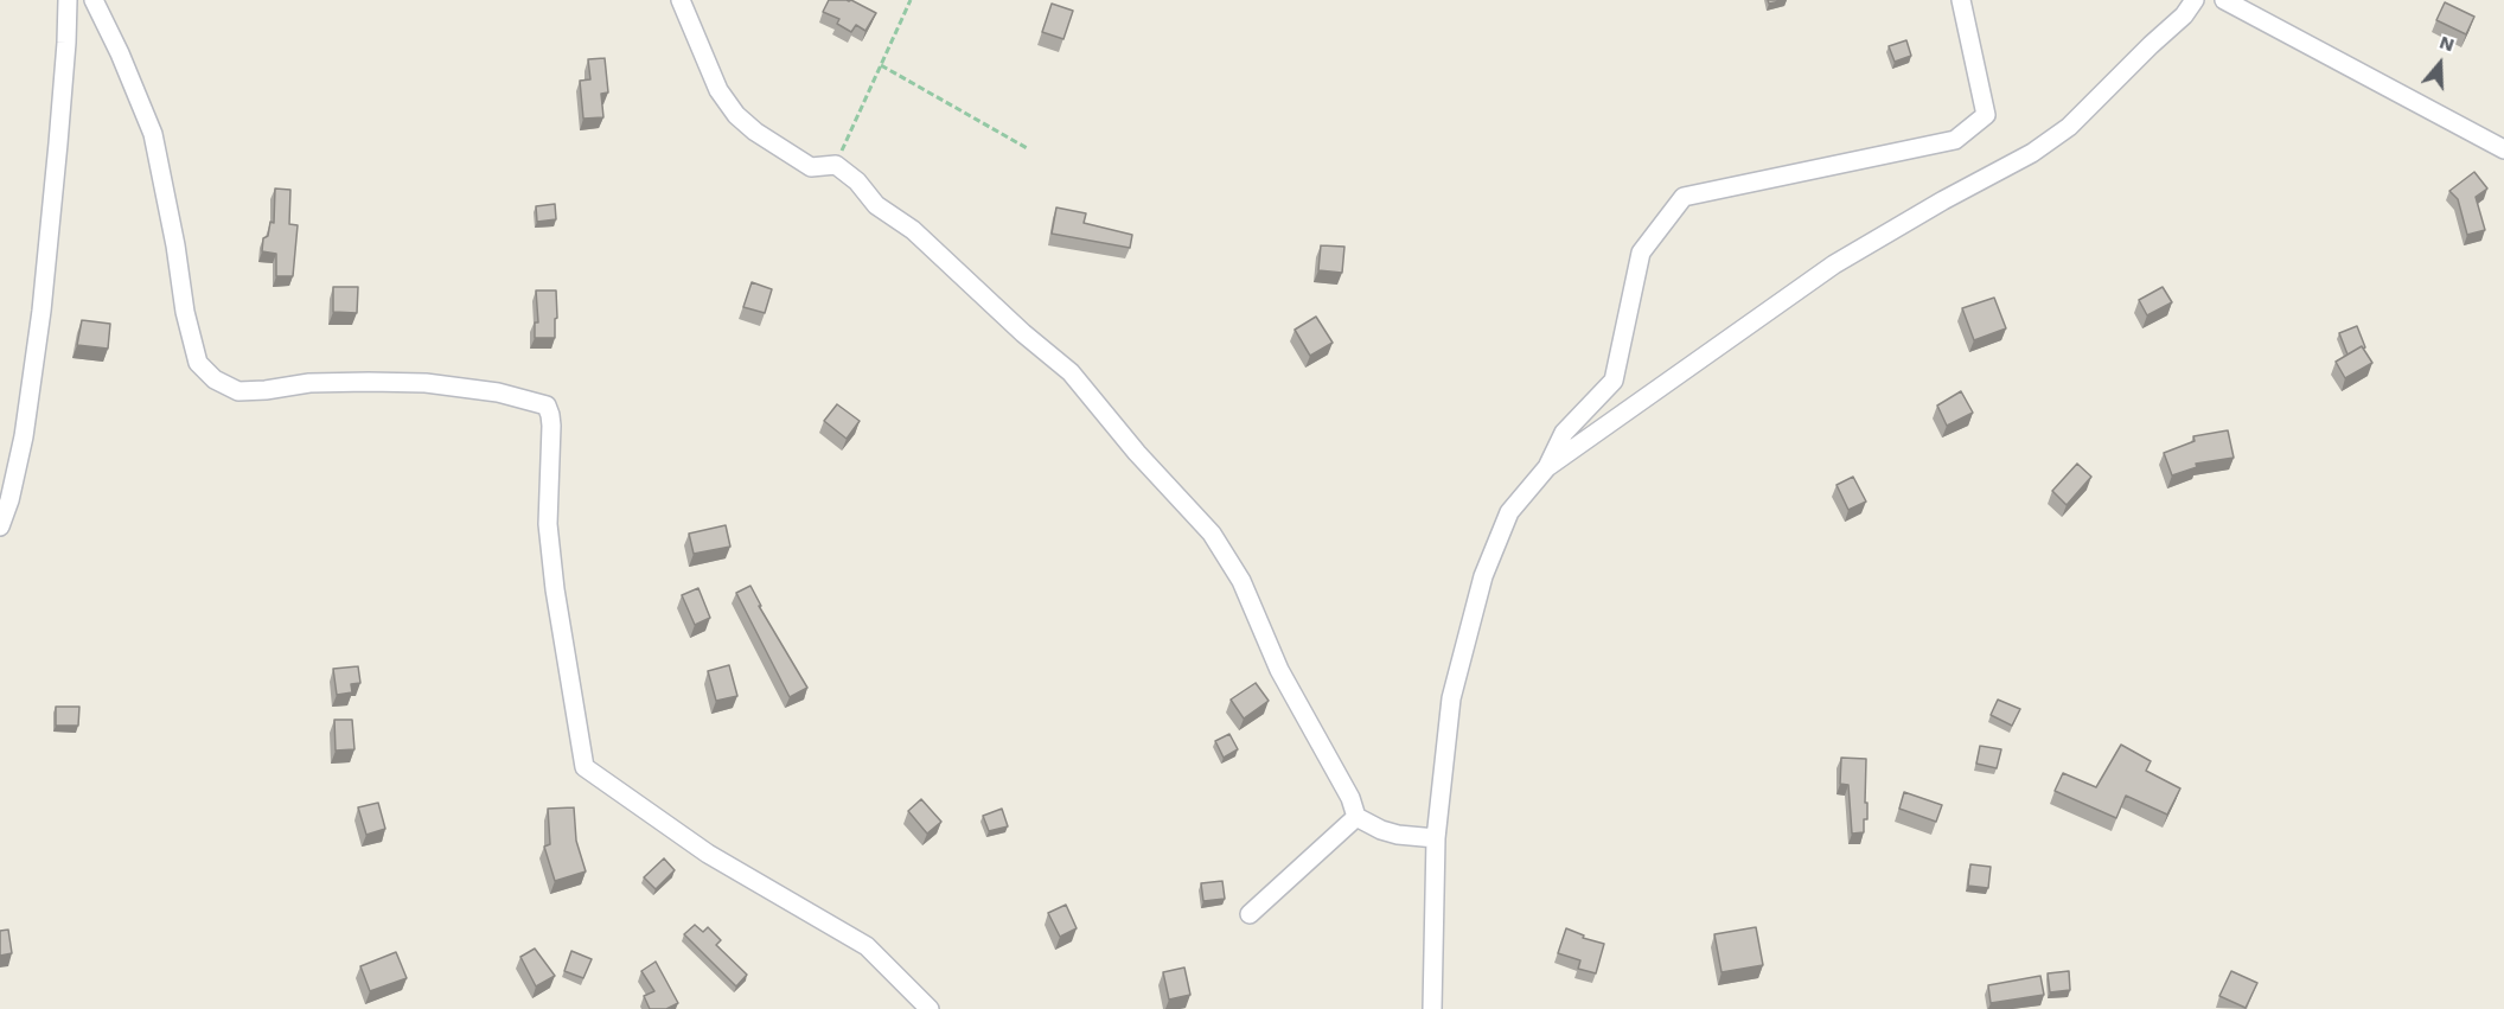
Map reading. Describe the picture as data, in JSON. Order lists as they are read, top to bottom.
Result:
{
  "north": "top"
}
